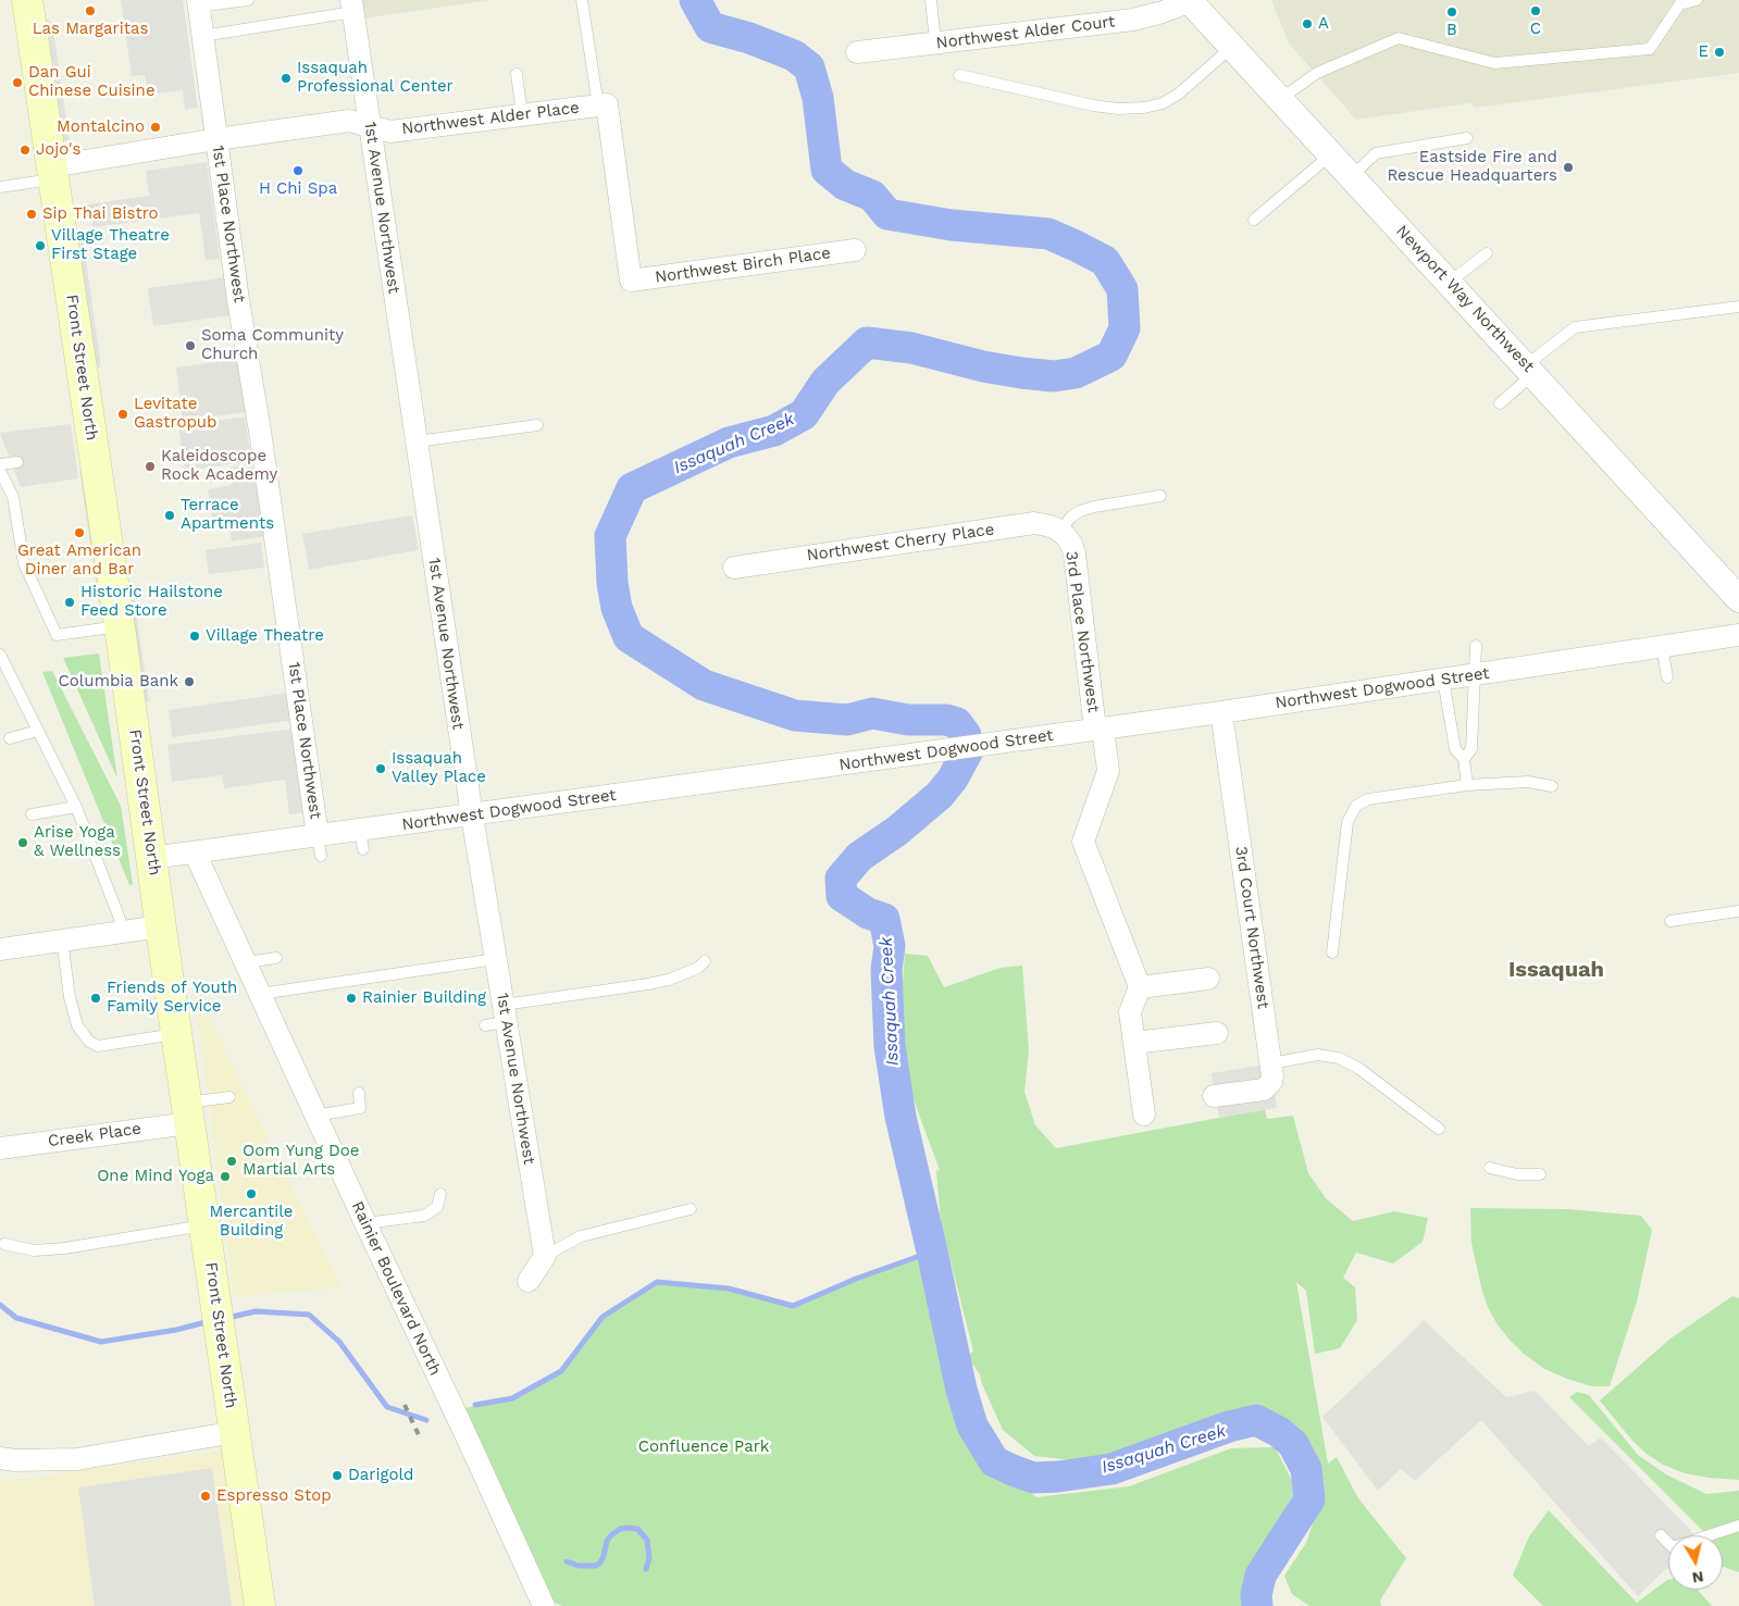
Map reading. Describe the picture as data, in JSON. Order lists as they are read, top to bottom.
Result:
{
  "streets": {
    "main road": ["Front Street North"],
    "street": [
      "Northwest Alder Court",
      "Northwest Alder Place",
      "1st Avenue Northwest",
      "1st Place Northwest",
      "Northwest Birch Place",
      "Newport Way Northwest",
      "Northwest Cherry Place",
      "3rd Place Northwest",
      "Northwest Dogwood Street",
      "3rd Court Northwest",
      "Creek Place",
      "Rainier Boulevard North"
    ]
  },
  "crossings": [
    ["Northwest Alder Court", "Newport Way Northwest"],
    ["Northwest Alder Place", "1st Avenue Northwest"],
    ["Northwest Alder Place", "1st Place Northwest"],
    ["Northwest Alder Place", "Northwest Birch Place"],
    ["Northwest Alder Place", "Front Street North"],
    ["1st Avenue Northwest", "Northwest Dogwood Street"],
    ["1st Place Northwest", "Northwest Dogwood Street"],
    ["Front Street North", "Northwest Dogwood Street"],
    ["Front Street North", "Creek Place"],
    ["Northwest Cherry Place", "3rd Place Northwest"],
    ["3rd Place Northwest", "Northwest Dogwood Street"],
    ["Northwest Dogwood Street", "3rd Court Northwest"],
    ["Northwest Dogwood Street", "Rainier Boulevard North"]
  ],
  "districts": ["Issaquah"],
  "water": ["Issaquah Creek"],
  "parks": ["Confluence Park"],
  "places": [
    "Las Margaritas",
    "C",
    "B",
    "A",
    "E",
    "Issaquah Professional Center",
    "Dan Gui Chinese Cuisine",
    "Montalcino",
    "Jojo's",
    "Eastside Fire and Rescue Headquarters",
    "H Chi Spa",
    "Sip Thai Bistro",
    "Village Theatre First Stage",
    "Soma Community Church",
    "Levitate Gastropub",
    "Kaleidoscope Rock Academy",
    "Terrace Apartments",
    "Great American Diner and Bar",
    "Historic Hailstone Feed Store",
    "Village Theatre",
    "Columbia Bank",
    "Issaquah Valley Place",
    "Arise Yoga & Wellness",
    "Friends of Youth Family Service",
    "Rainier Building",
    "Oom Yung Doe Martial Arts",
    "One Mind Yoga",
    "Mercantile Building",
    "Darigold",
    "Espresso Stop"
  ],
  "north": "bottom"
}
